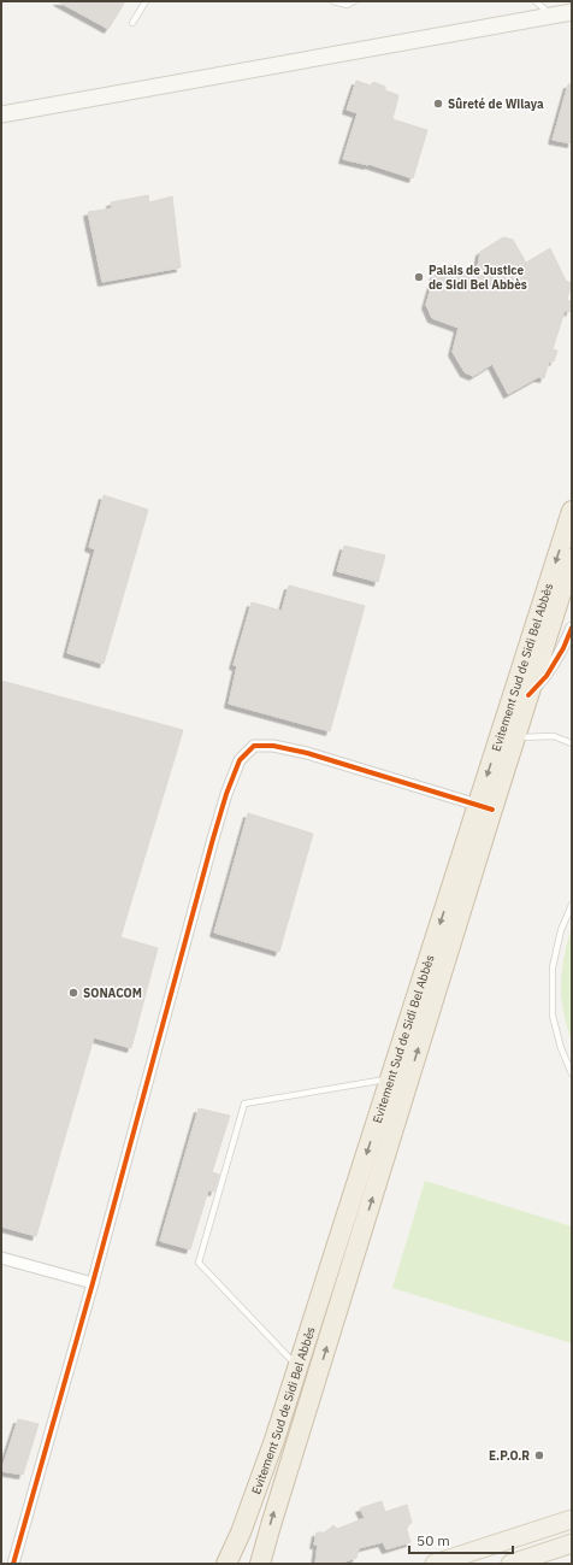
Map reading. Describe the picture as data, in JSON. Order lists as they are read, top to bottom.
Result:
{
  "streets": {
    "highway": ["Evitement Sud de Sidi Bel Abbès"]
  },
  "places": [
    "Sûreté de Wilaya",
    "Palais de Justice de Sidi Bel Abbès",
    "SONACOM",
    "E.P.O.R"
  ],
  "scale_bar": "50 m"
}
